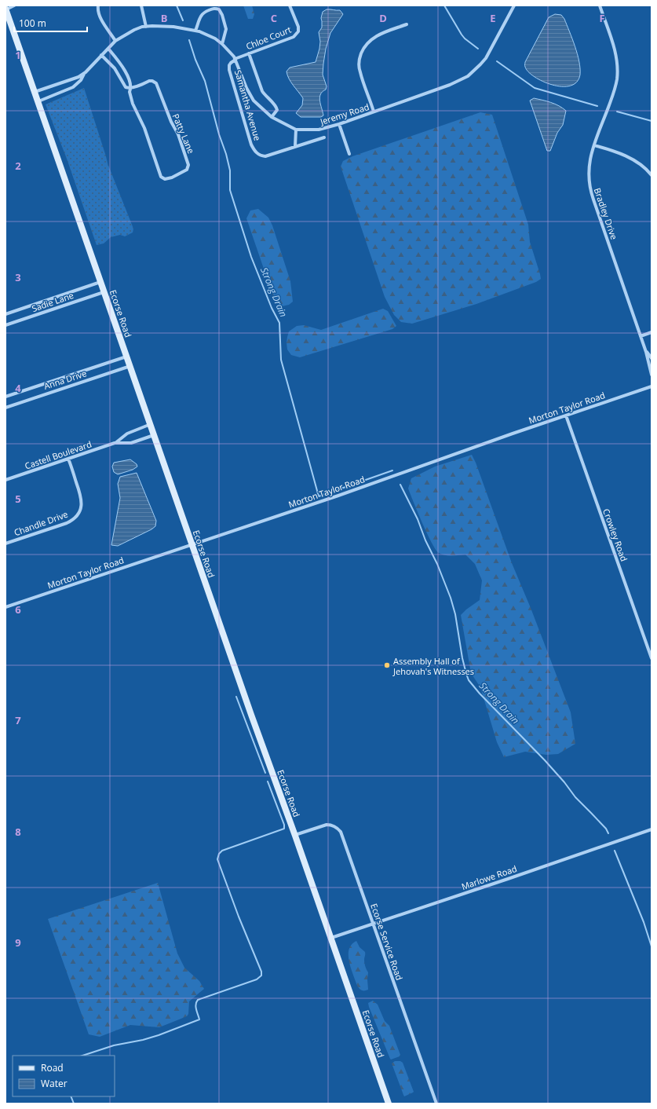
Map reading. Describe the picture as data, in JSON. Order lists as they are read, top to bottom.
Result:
{
  "streets": {
    "main road": ["Ecorse Road"],
    "street": [
      "Chloe Court",
      "Samantha Avenue",
      "Jeremy Road",
      "Patty Lane",
      "Bradley Drive",
      "Sadie Lane",
      "Anna Drive",
      "Morton Taylor Road",
      "Castell Boulevard",
      "Chandle Drive",
      "Crowley Road",
      "Marlowe Road",
      "Ecorse Service Road"
    ]
  },
  "crossings": [
    ["Chloe Court", "Samantha Avenue"],
    ["Chloe Court", "Jeremy Road"],
    ["Samantha Avenue", "Jeremy Road"],
    ["Jeremy Road", "Patty Lane"],
    ["Jeremy Road", "Ecorse Road"],
    ["Sadie Lane", "Ecorse Road"],
    ["Ecorse Road", "Anna Drive"],
    ["Ecorse Road", "Morton Taylor Road"],
    ["Ecorse Road", "Castell Boulevard"],
    ["Ecorse Road", "Marlowe Road"],
    ["Ecorse Road", "Ecorse Service Road"],
    ["Morton Taylor Road", "Crowley Road"],
    ["Castell Boulevard", "Chandle Drive"],
    ["Marlowe Road", "Ecorse Service Road"]
  ],
  "water": ["Strong Drain"],
  "places": ["Assembly Hall of Jehovah's Witnesses"],
  "legend": ["Road", "Water"],
  "scale_bar": "100 m",
  "grid": {
    "columns": [
      "B",
      "C",
      "D",
      "E",
      "F"
    ],
    "rows": [
      "1",
      "2",
      "3",
      "4",
      "5",
      "6",
      "7",
      "8",
      "9"
    ]
  }
}
